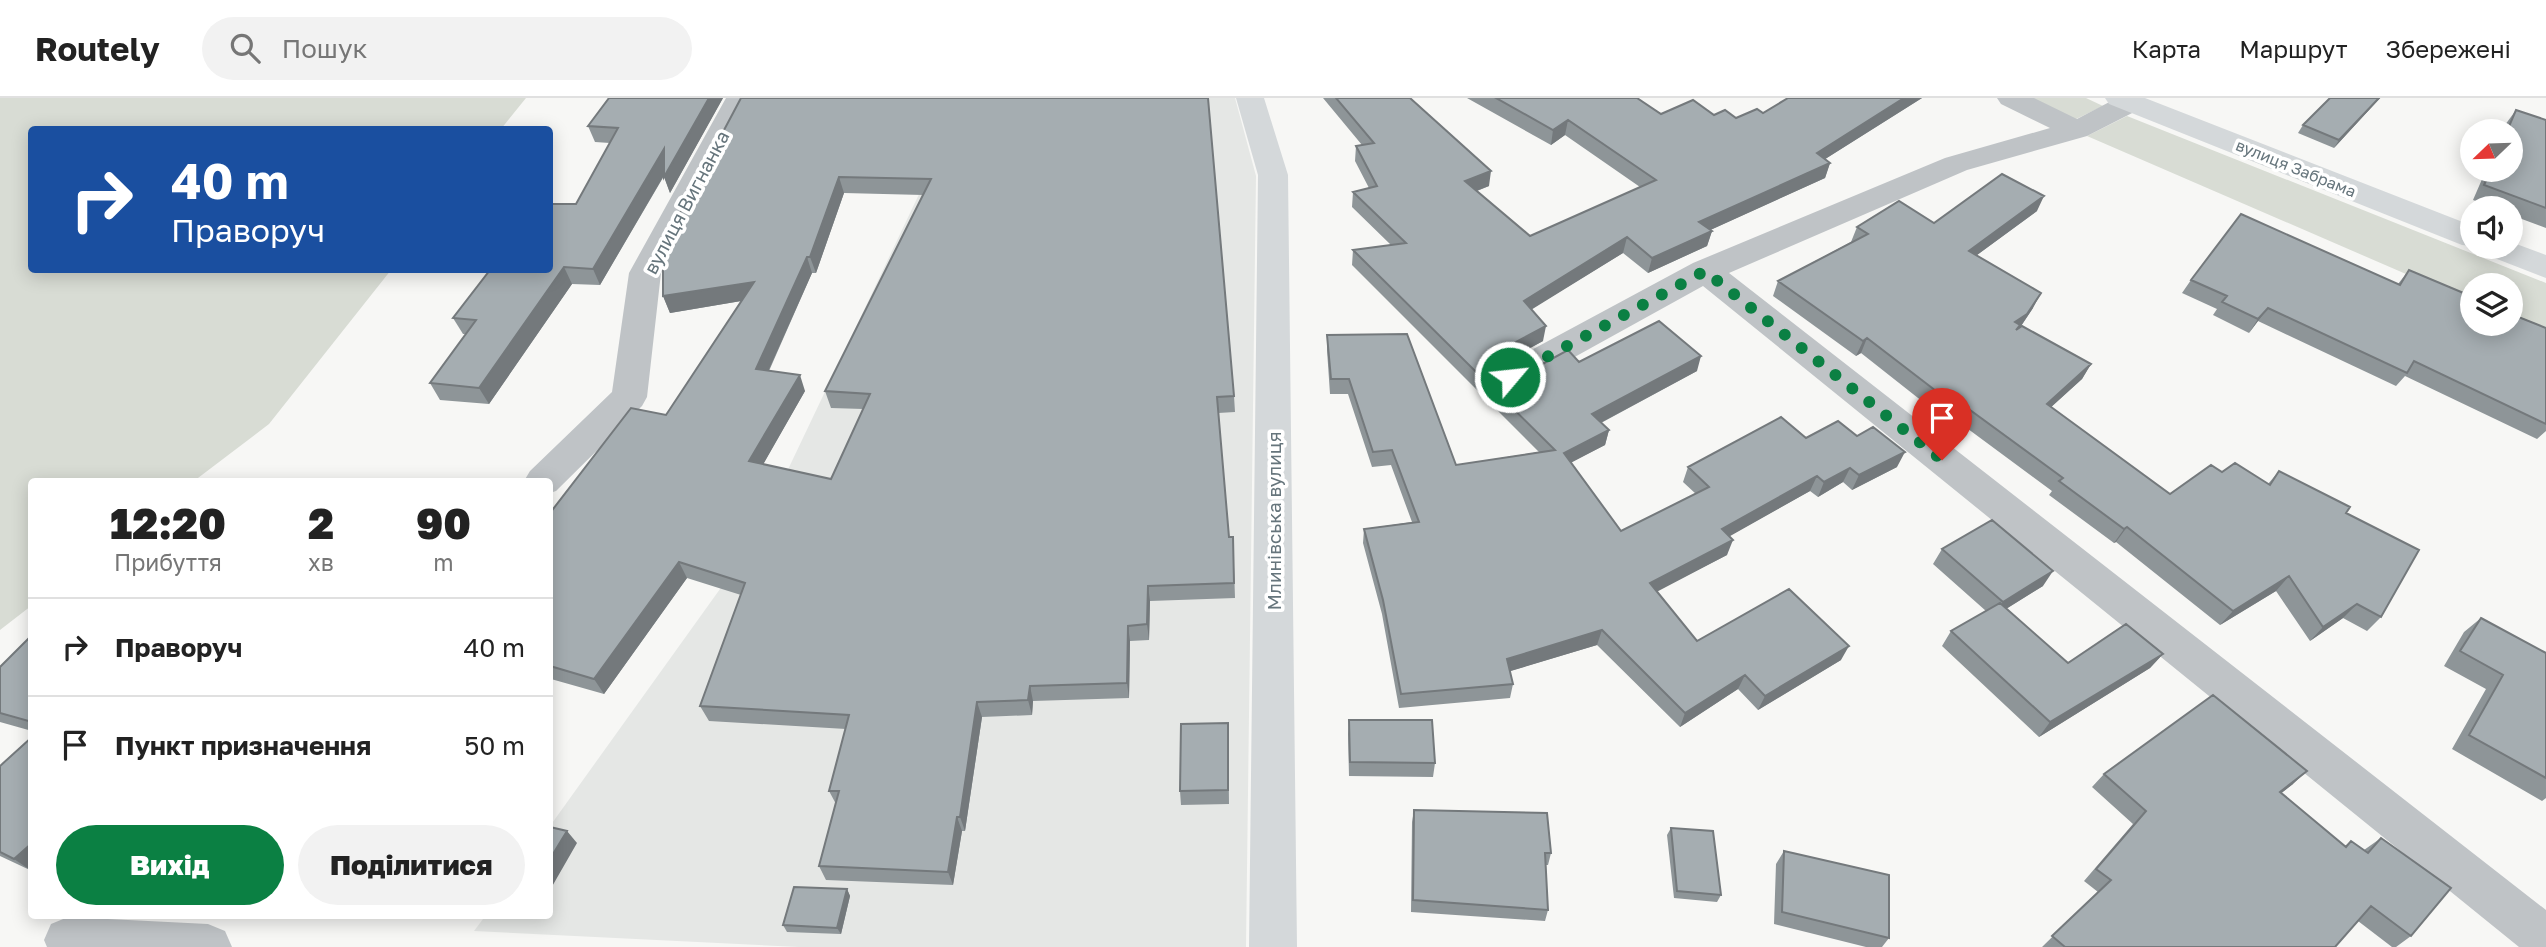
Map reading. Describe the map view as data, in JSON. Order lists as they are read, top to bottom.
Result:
{
  "streets": {
    "main road": ["вулиця Забрама", "Млинівська вулиця"],
    "street": ["вулиця Вигнанка"]
  },
  "north": "bottom left",
  "page": {
    "header": "Routely",
    "search": "Пошук",
    "nav": ["Карта", "Маршрут", "Збережені"],
    "turn": ["40 m", "Праворуч"],
    "eta": [
      "12:20",
      "Прибуття",
      "2",
      "хв",
      "90",
      "m"
    ],
    "list": [
      {
        "name": "Праворуч",
        "value": "40 m"
      },
      {
        "name": "Пункт призначення",
        "value": "50 m"
      }
    ],
    "buttons": ["Вихід", "Поділитися"]
  }
}
